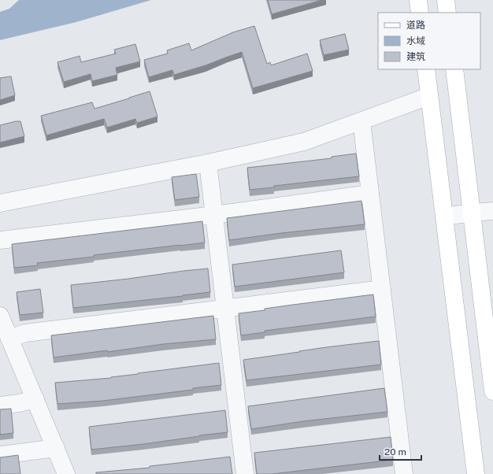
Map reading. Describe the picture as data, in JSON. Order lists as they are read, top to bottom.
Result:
{
  "legend": ["道路", "水域", "建筑"],
  "scale_bar": "20 m"
}
